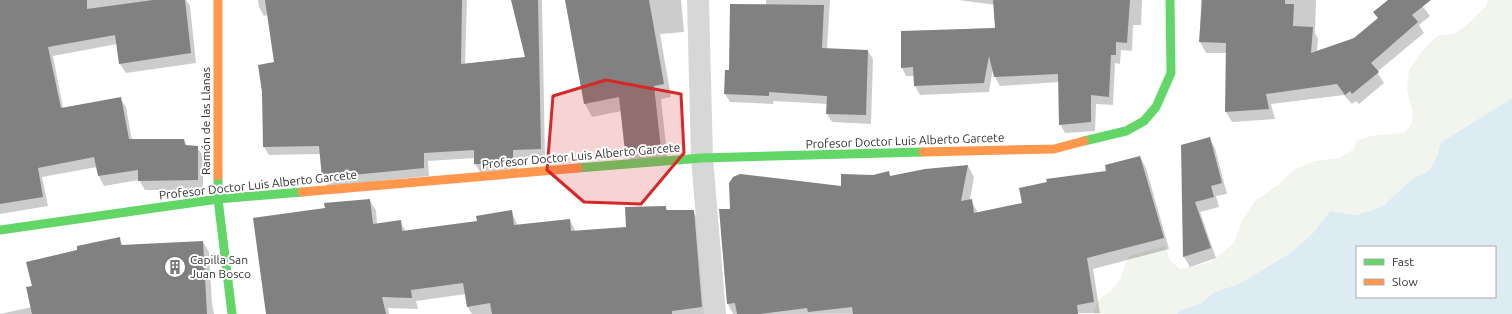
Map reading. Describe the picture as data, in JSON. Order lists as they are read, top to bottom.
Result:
{
  "streets": {
    "street": ["Ramón de las Llanas", "Profesor Doctor Luis Alberto Garcete"]
  },
  "crossings": [
    ["Ramón de las Llanas", "Profesor Doctor Luis Alberto Garcete"]
  ],
  "places": {
    "building": ["Capilla San Juan Bosco"]
  },
  "legend": ["Fast", "Slow"]
}
